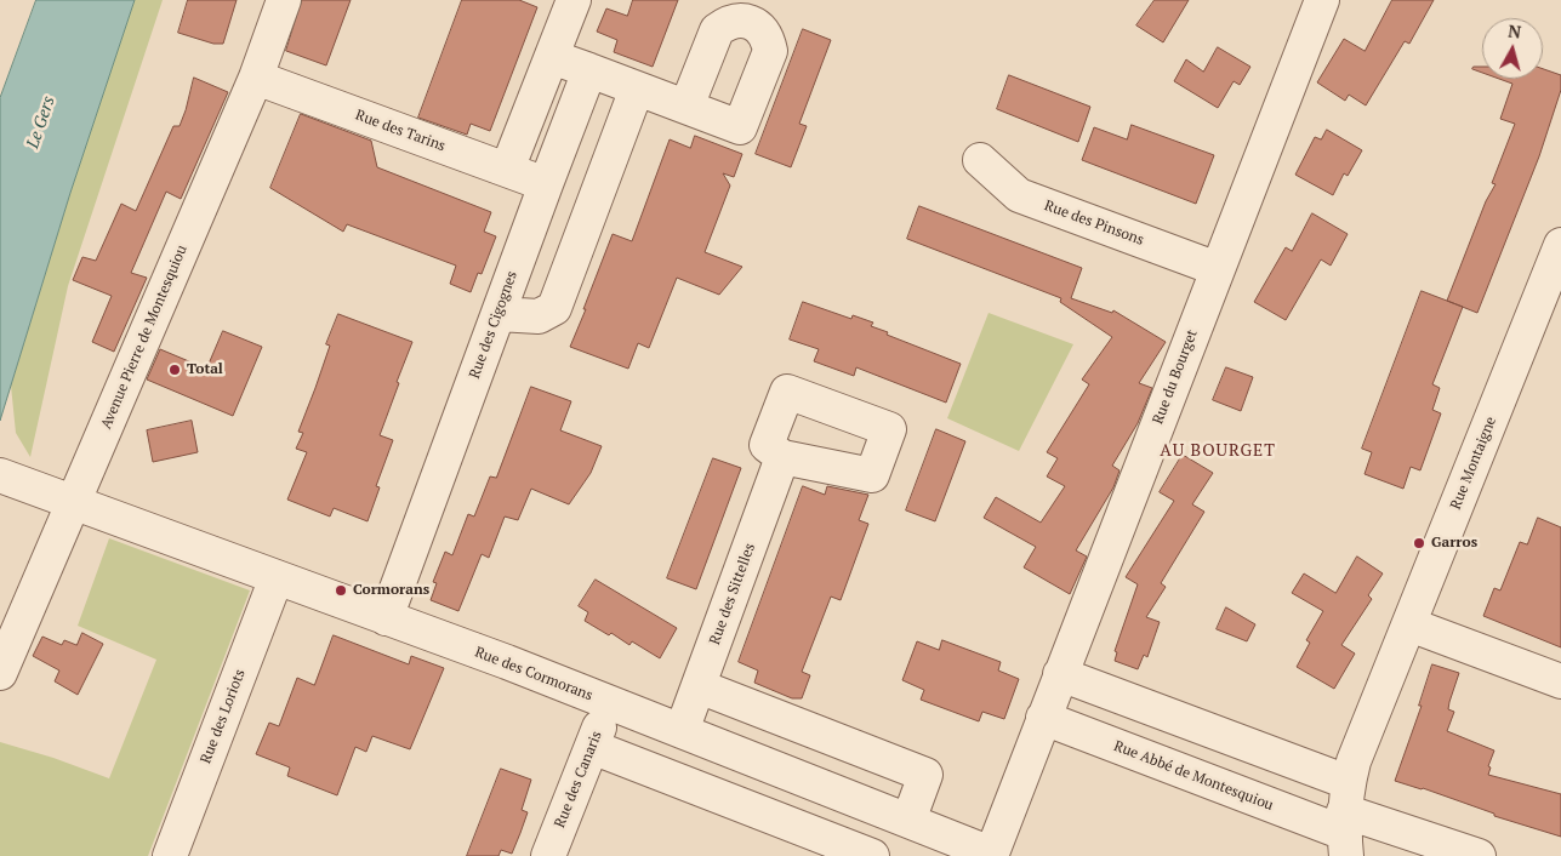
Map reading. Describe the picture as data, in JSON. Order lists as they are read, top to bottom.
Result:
{
  "streets": {
    "street": [
      "Rue des Tarins",
      "Rue des Pinsons",
      "Rue des Cigognes",
      "Avenue Pierre de Montesquiou",
      "Rue du Bourget",
      "Rue Montaigne",
      "Rue des Sittelles",
      "Rue des Cormorans",
      "Rue des Loriots",
      "Rue Abbé de Montesquiou",
      "Rue des Canaris"
    ]
  },
  "crossings": [
    ["Rue des Tarins", "Rue des Cigognes"],
    ["Rue des Tarins", "Avenue Pierre de Montesquiou"],
    ["Rue des Pinsons", "Rue du Bourget"],
    ["Rue des Cigognes", "Rue des Cormorans"],
    ["Avenue Pierre de Montesquiou", "Rue des Cormorans"],
    ["Rue du Bourget", "Rue des Cormorans"],
    ["Rue du Bourget", "Rue Abbé de Montesquiou"],
    ["Rue Montaigne", "Rue Abbé de Montesquiou"],
    ["Rue des Sittelles", "Rue des Cormorans"],
    ["Rue des Cormorans", "Rue des Loriots"],
    ["Rue des Cormorans", "Rue des Canaris"]
  ],
  "districts": ["AU BOURGET"],
  "water": ["Le Gers"],
  "places": ["Total", "Garros", "Cormorans"],
  "north": "top"
}
